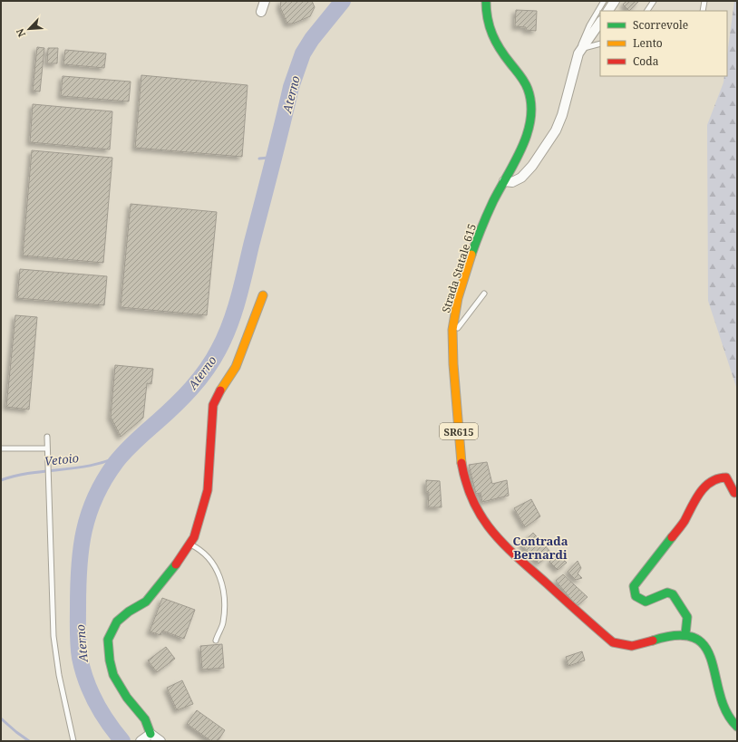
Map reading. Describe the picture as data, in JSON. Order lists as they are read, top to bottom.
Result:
{
  "streets": {
    "main road": ["Strada Statale 615", "SR615"]
  },
  "districts": ["Contrada Bernardi"],
  "water": ["Aterno", "Vetoio"],
  "legend": ["Scorrevole", "Lento", "Coda"],
  "north": "bottom left"
}
